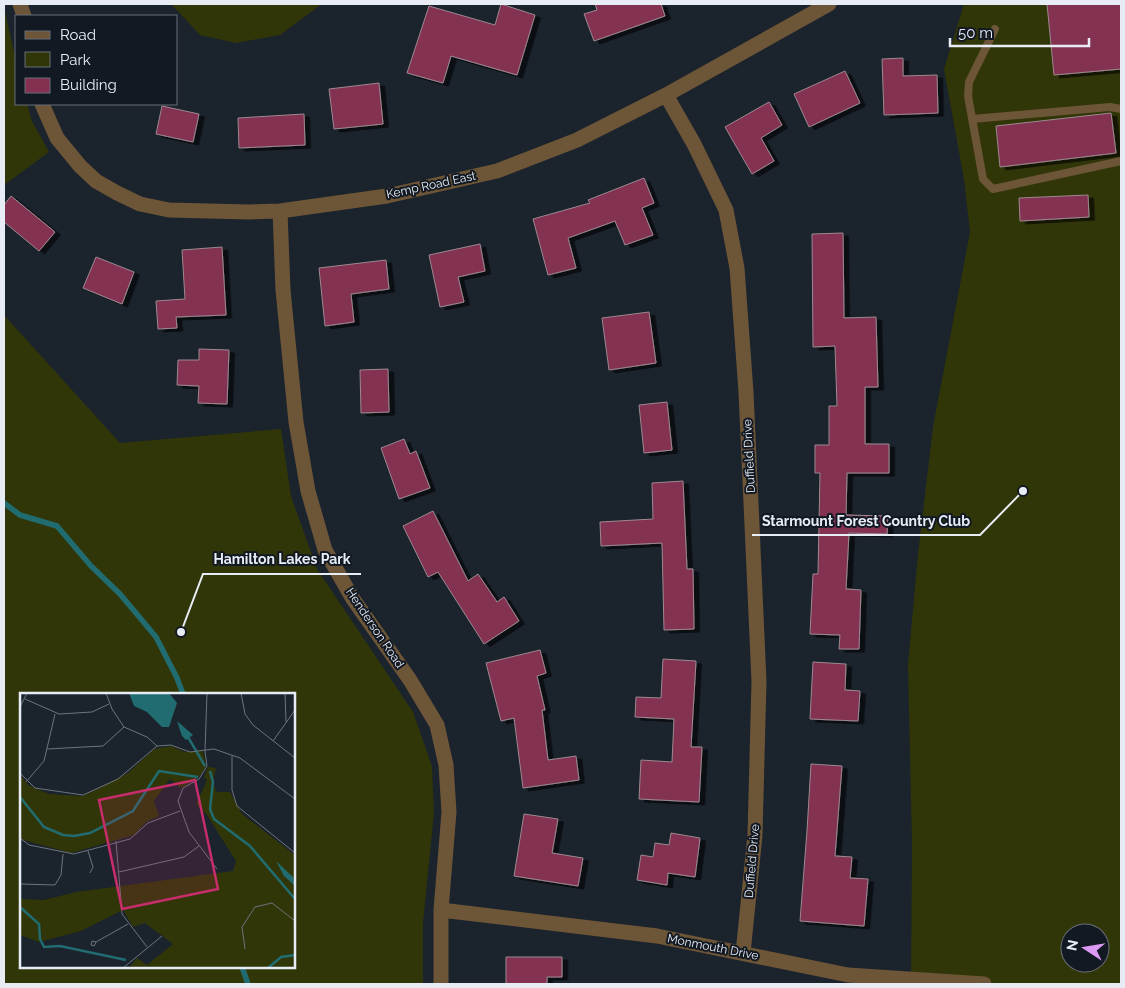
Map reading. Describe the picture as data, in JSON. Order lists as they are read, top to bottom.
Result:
{
  "streets": {
    "street": [
      "Kemp Road East",
      "Duffield Drive",
      "Henderson Road",
      "Monmouth Drive"
    ]
  },
  "crossings": [
    ["Kemp Road East", "Duffield Drive"],
    ["Kemp Road East", "Henderson Road"],
    ["Duffield Drive", "Monmouth Drive"],
    ["Henderson Road", "Monmouth Drive"]
  ],
  "places": ["Starmount Forest Country Club", "Hamilton Lakes Park"],
  "legend": ["Road", "Park", "Building"],
  "scale_bar": "50 m",
  "north": "left"
}
